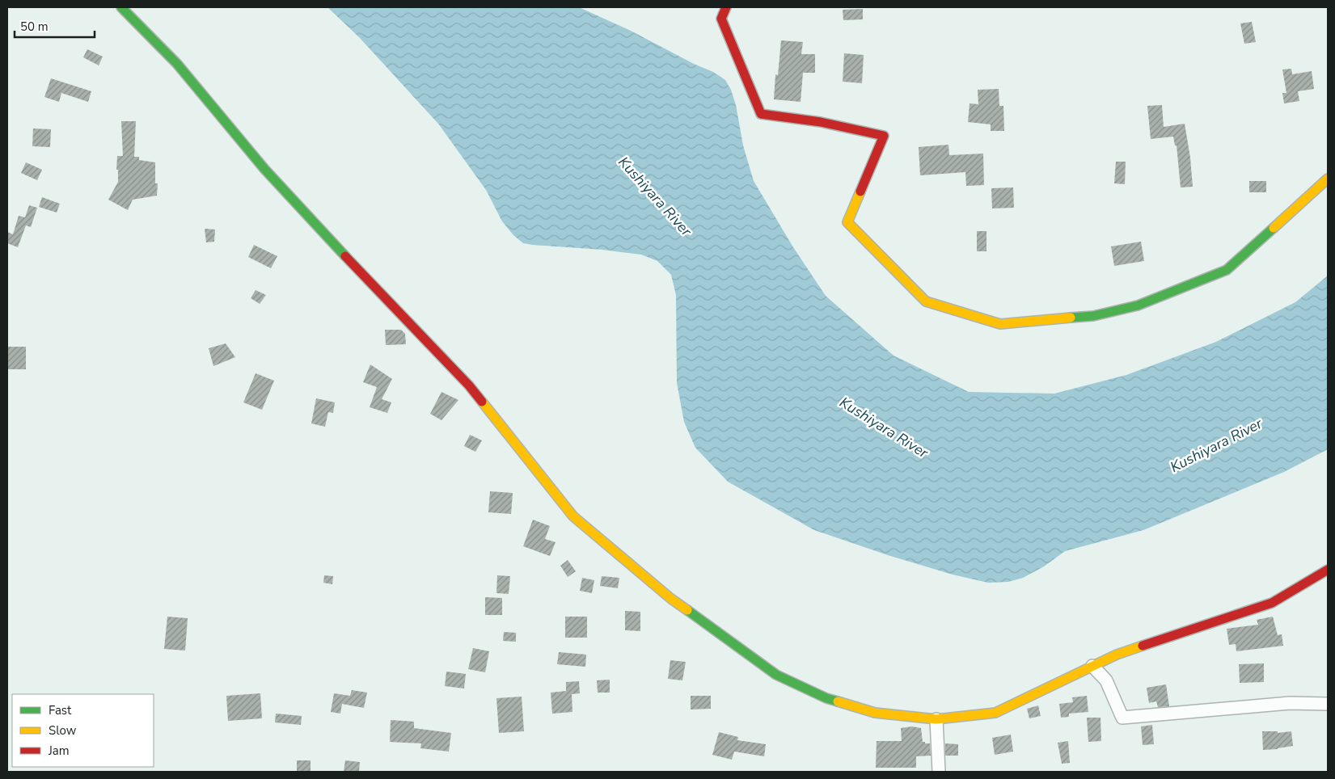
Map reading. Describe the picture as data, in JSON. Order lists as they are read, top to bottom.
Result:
{
  "water": ["Kushiyara River"],
  "legend": ["Fast", "Slow", "Jam"],
  "scale_bar": "50 m"
}
